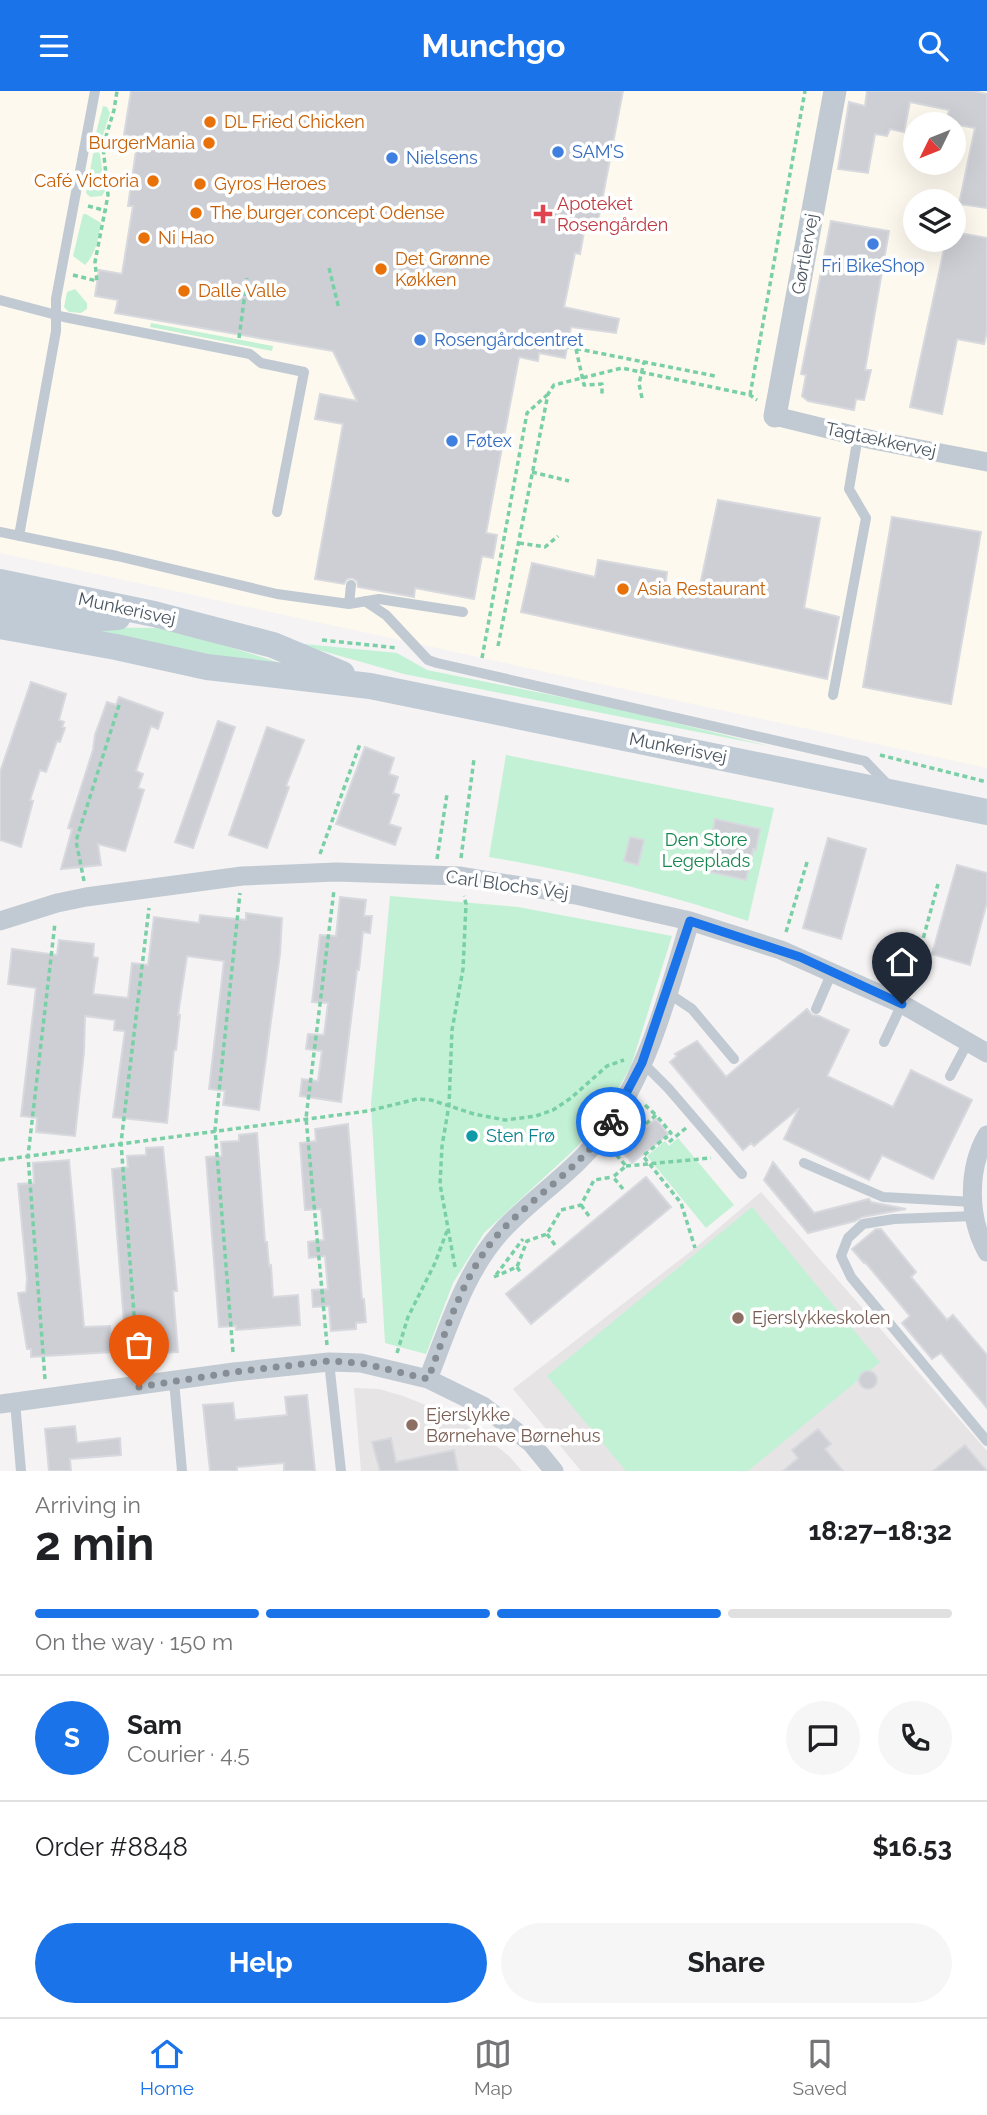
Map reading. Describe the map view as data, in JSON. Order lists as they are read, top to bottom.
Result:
{
  "streets": {
    "main road": ["Munkerisvej"],
    "street": ["Gørtlervej", "Tagtækkervej", "Carl Blochs Vej"]
  },
  "crossings": [
    ["Gørtlervej", "Tagtækkervej"]
  ],
  "parks": ["Den Store Legeplads"],
  "places": {
    "other": [
      "DL Fried Chicken",
      "BurgerMania",
      "SAM’S",
      "Nielsens",
      "Café Victoria",
      "Gyros Heroes",
      "The burger concept Odense",
      "Ni Hao",
      "Fri BikeShop",
      "Det Grønne Køkken",
      "Dalle Valle",
      "Rosengårdcentret",
      "Føtex",
      "Asia Restaurant",
      "Sten Frø",
      "Ejerslykkeskolen",
      "Ejerslykke Børnehave Børnehus"
    ],
    "health": ["Apoteket Rosengården"]
  },
  "north": "bottom left",
  "page": {
    "header": "Munchgo",
    "heading": ["2 min", "Arriving in", "18:27–18:32"],
    "panel": [
      "Sam",
      "Courier · 4.5",
      "Order #8848",
      "$16.53"
    ],
    "bar": "On the way · 150 m",
    "round": "S",
    "buttons": ["Help", "Share"],
    "tabs": ["Home", "Map", "Saved"]
  }
}
